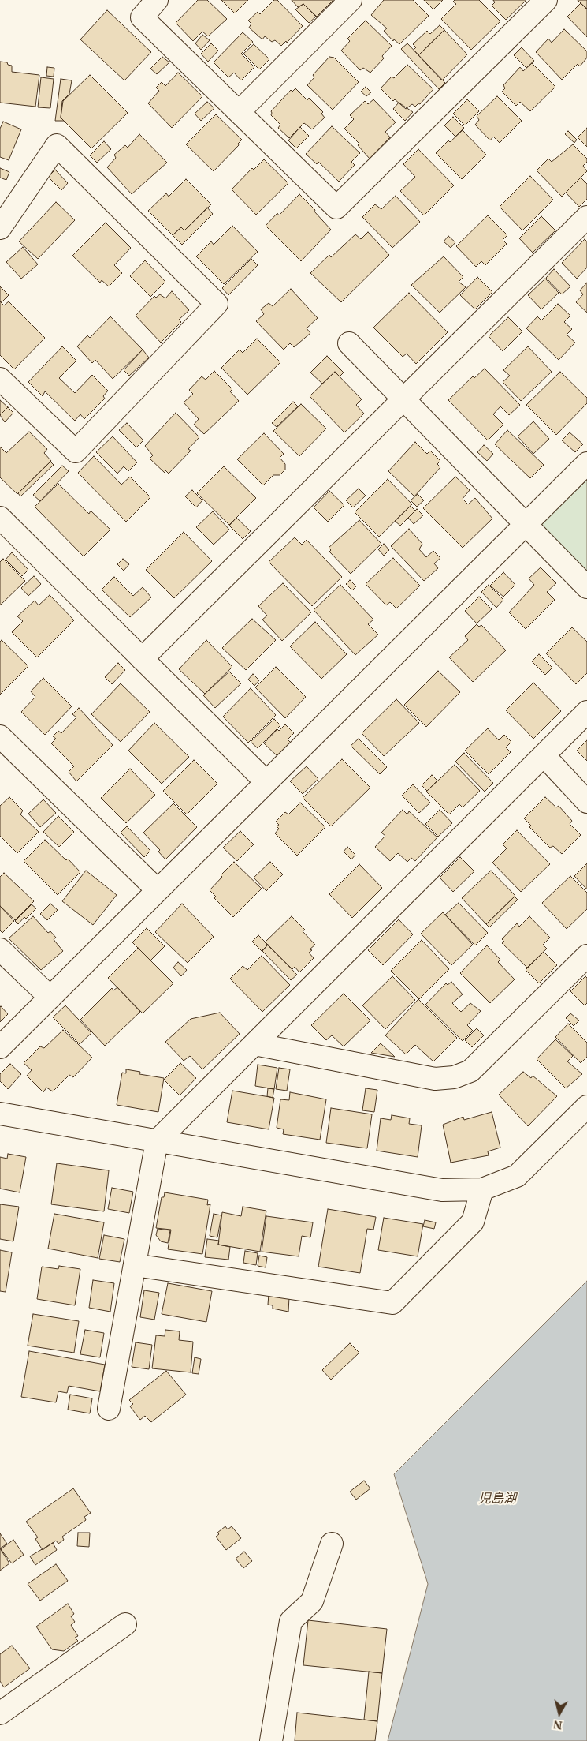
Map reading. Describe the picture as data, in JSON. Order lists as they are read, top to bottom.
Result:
{
  "water": ["児島湖"],
  "north": "bottom"
}
